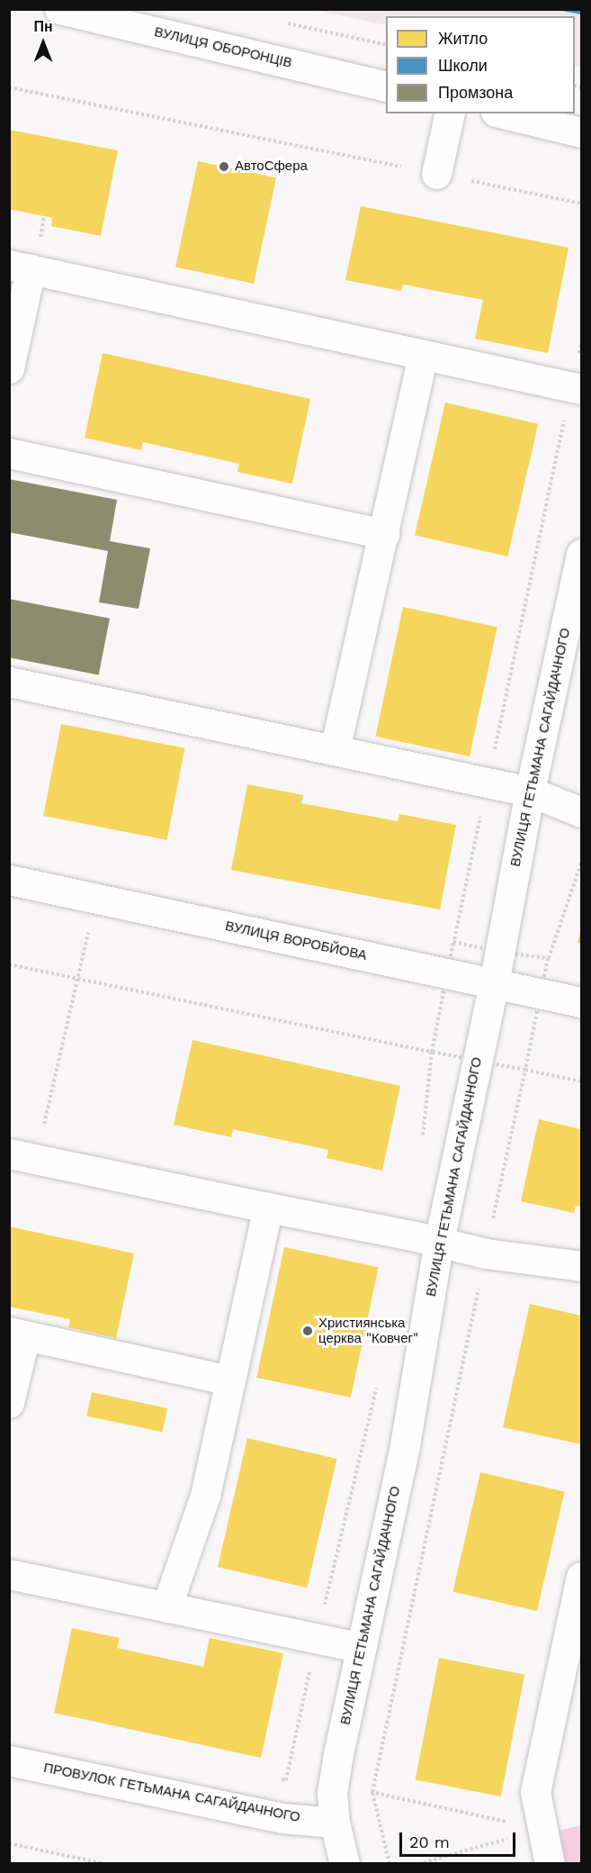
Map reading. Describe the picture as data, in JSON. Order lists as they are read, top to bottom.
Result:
{
  "streets": {
    "street": [
      "ВУЛИЦЯ ОБОРОНЦІВ",
      "ВУЛИЦЯ ГЕТЬМАНА САГАЙДАЧНОГО",
      "ВУЛИЦЯ ВОРОБЙОВА",
      "ПРОВУЛОК ГЕТЬМАНА САГАЙДАЧНОГО"
    ]
  },
  "crossings": [
    ["ВУЛИЦЯ ГЕТЬМАНА САГАЙДАЧНОГО", "ВУЛИЦЯ ВОРОБЙОВА"],
    ["ВУЛИЦЯ ГЕТЬМАНА САГАЙДАЧНОГО", "ПРОВУЛОК ГЕТЬМАНА САГАЙДАЧНОГО"]
  ],
  "places": ["АвтоСфера", "Християнська церква \"Ковчег\""],
  "legend": ["Житло", "Школи", "Промзона"],
  "scale_bar": "20 m",
  "north": "top"
}
